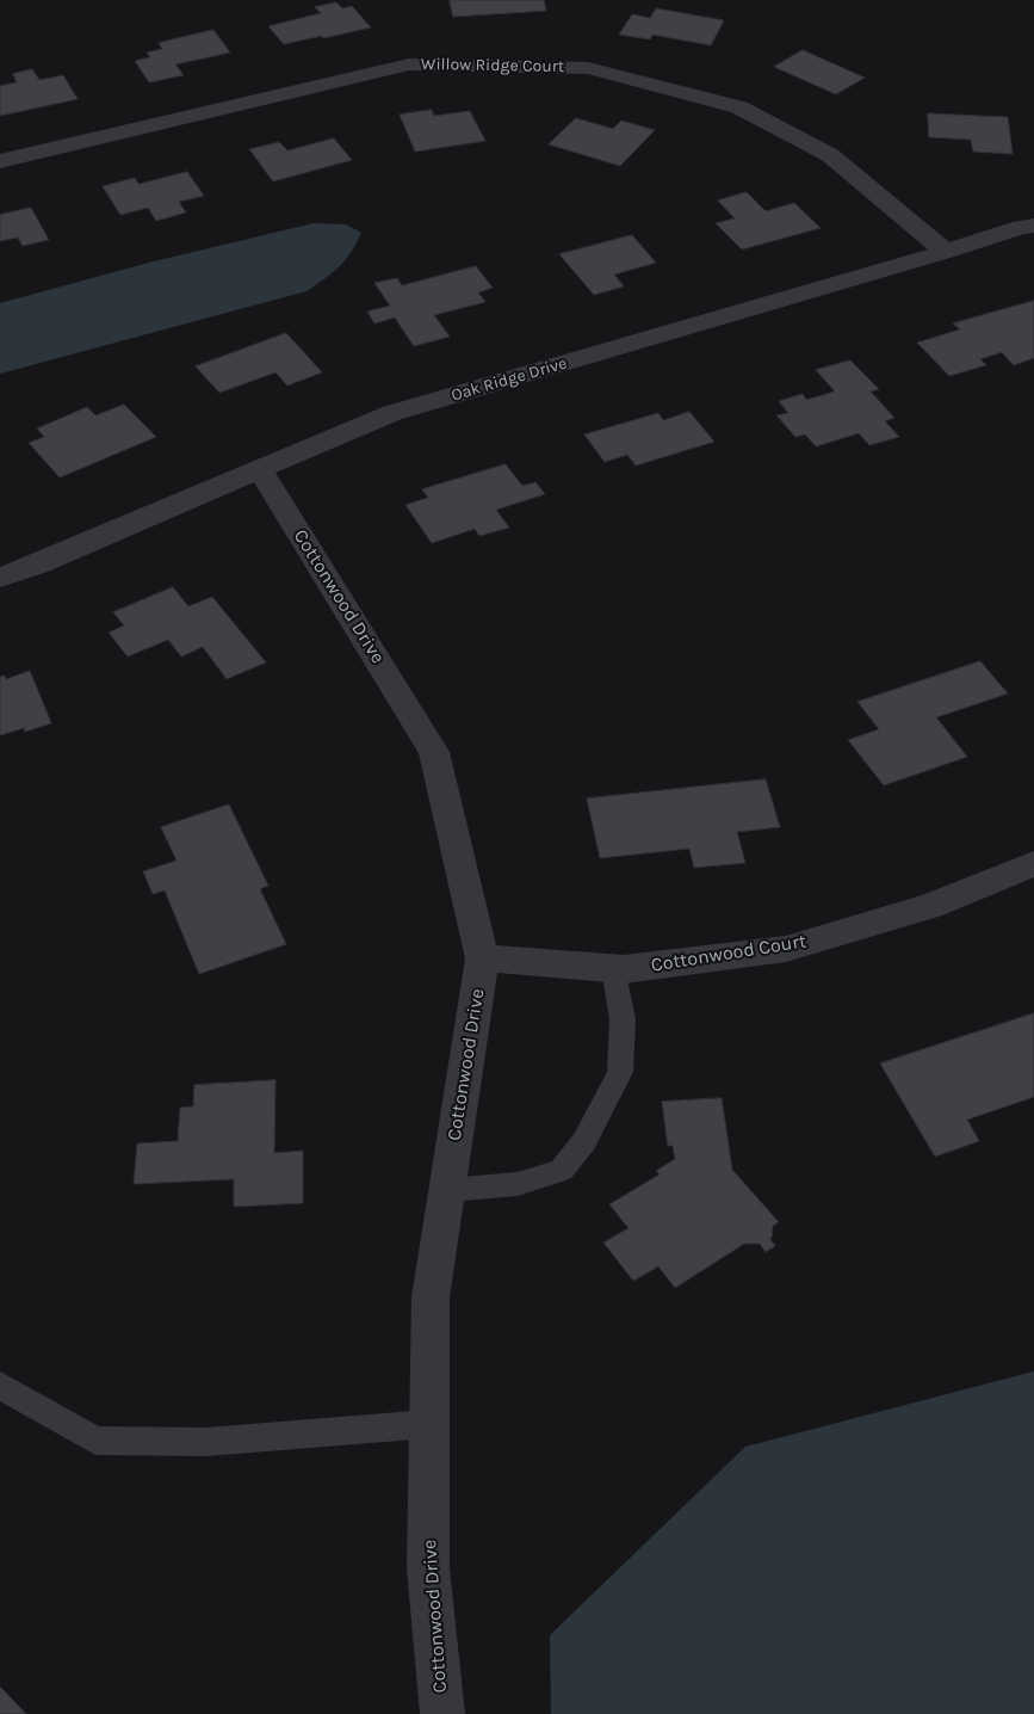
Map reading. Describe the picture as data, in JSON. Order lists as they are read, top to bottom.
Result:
{
  "streets": {
    "street": [
      "Willow Ridge Court",
      "Oak Ridge Drive",
      "Cottonwood Drive",
      "Cottonwood Court"
    ]
  },
  "crossings": [
    ["Willow Ridge Court", "Oak Ridge Drive"],
    ["Oak Ridge Drive", "Cottonwood Drive"],
    ["Cottonwood Drive", "Cottonwood Court"]
  ]
}
